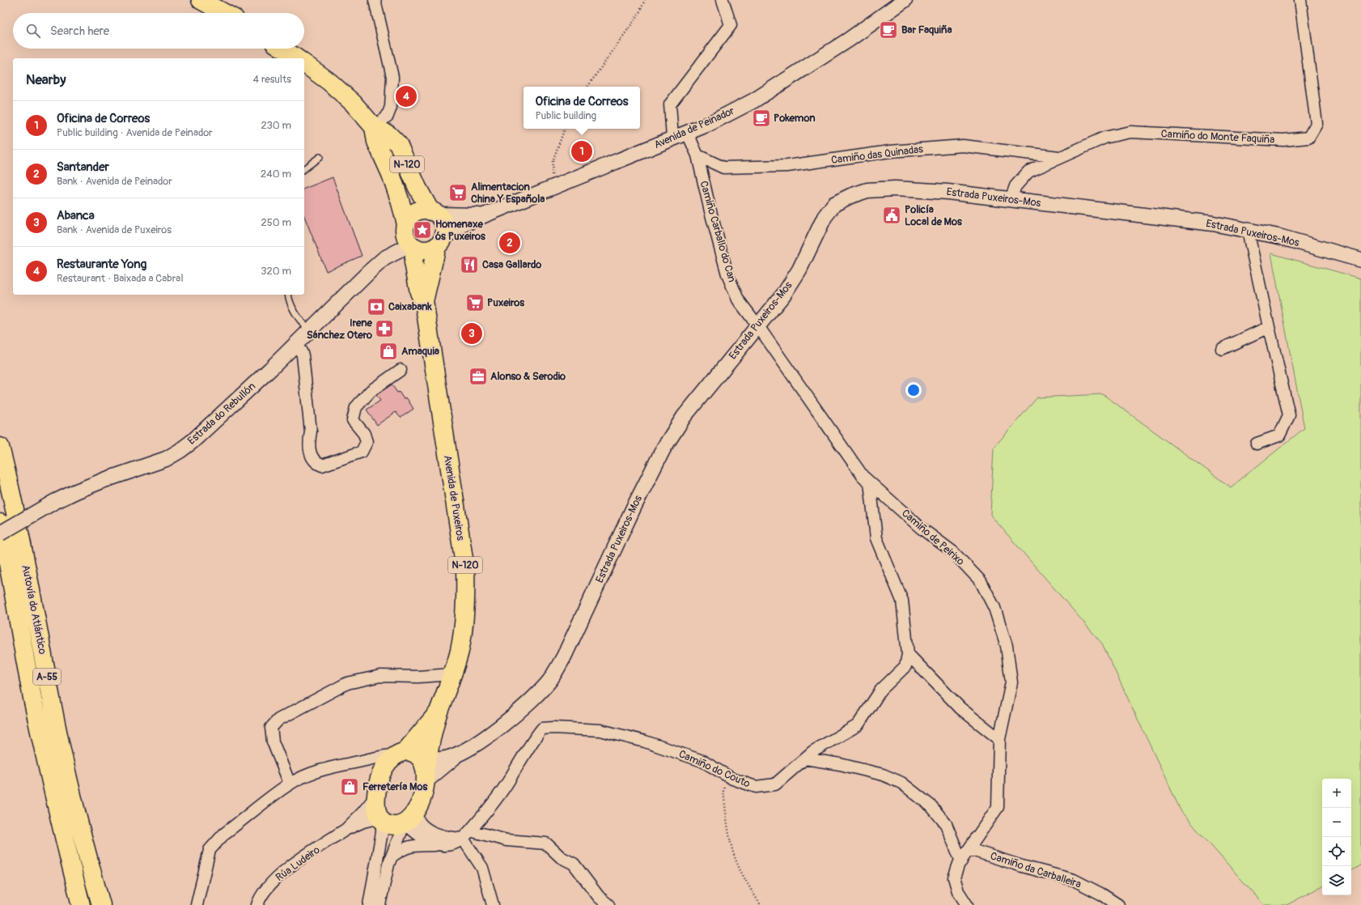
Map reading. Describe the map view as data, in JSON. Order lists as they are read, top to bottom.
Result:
{
  "streets": {
    "highway": [
      "N-120",
      "Avenida de Puxeiros",
      "Autovía do Atlántico",
      "A-55"
    ],
    "street": [
      "Avenida de Peinador",
      "Camiño do Monte Faquiña",
      "Camiño das Quinadas",
      "Estrada Puxeiros-Mos",
      "Camiño Carballo do Can",
      "Estrada do Rebullón",
      "Camiño de Peirixo",
      "Camiño do Couto",
      "Rúa Ludeiro",
      "Camiño da Carballeira"
    ]
  },
  "crossings": [
    ["Avenida de Peinador", "N-120"],
    ["Avenida de Peinador", "Camiño Carballo do Can"],
    ["Avenida de Peinador", "Estrada do Rebullón"],
    ["Avenida de Peinador", "Avenida de Puxeiros"],
    ["Camiño do Monte Faquiña", "Camiño das Quinadas"],
    ["Camiño do Monte Faquiña", "Estrada Puxeiros-Mos"],
    ["Camiño das Quinadas", "Camiño Carballo do Can"],
    ["N-120", "Estrada Puxeiros-Mos"],
    ["N-120", "Estrada do Rebullón"],
    ["N-120", "Avenida de Puxeiros"],
    ["N-120", "Rúa Ludeiro"],
    ["Estrada Puxeiros-Mos", "Camiño Carballo do Can"],
    ["Estrada Puxeiros-Mos", "Camiño de Peirixo"],
    ["Estrada Puxeiros-Mos", "Rúa Ludeiro"],
    ["Camiño Carballo do Can", "Camiño de Peirixo"],
    ["Estrada do Rebullón", "Avenida de Puxeiros"],
    ["Camiño de Peirixo", "Camiño do Couto"],
    ["Camiño de Peirixo", "Camiño da Carballeira"]
  ],
  "places": {
    "cafe": ["Bar Faquiña", "Pokemon"],
    "supermarket": ["Alimentacion China Y Española", "Puxeiros"],
    "public building": ["Policía Local de Mos"],
    "place": ["Homenaxe ós Puxeiros"],
    "restaurant": ["Casa Gallardo"],
    "bank": ["Caixabank"],
    "pharmacy": ["Irene Sánchez Otero"],
    "shop": ["Amaquia", "Ferretería Mos"],
    "office": ["Alonso & Serodio"]
  },
  "page": {
    "search": "Search here",
    "heading": ["Nearby", "4 results"],
    "pins": [
      "4",
      "1",
      "2",
      "3"
    ],
    "popup": ["Oficina de Correos", "Public building"],
    "list": [
      {
        "mark": "1",
        "name": "Oficina de Correos",
        "note": "Public building · Avenida de Peinador",
        "value": "230 m"
      },
      {
        "mark": "2",
        "name": "Santander",
        "note": "Bank · Avenida de Peinador",
        "value": "240 m"
      },
      {
        "mark": "3",
        "name": "Abanca",
        "note": "Bank · Avenida de Puxeiros",
        "value": "250 m"
      },
      {
        "mark": "4",
        "name": "Restaurante Yong",
        "note": "Restaurant · Baixada a Cabral",
        "value": "320 m"
      }
    ],
    "map_buttons": ["+", "−"]
  }
}
